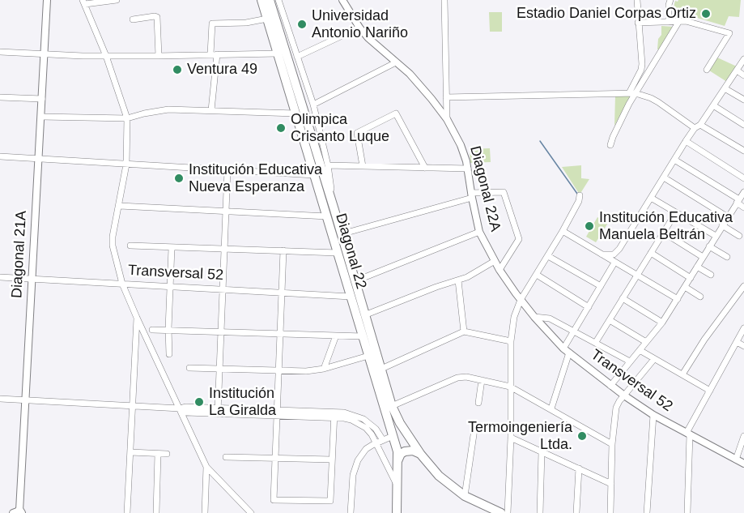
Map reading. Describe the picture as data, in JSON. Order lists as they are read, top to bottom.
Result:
{
  "streets": {
    "main road": ["Diagonal 22"],
    "street": ["Diagonal 22A", "Diagonal 21A", "Transversal 52"]
  },
  "crossings": [
    ["Diagonal 22A", "Transversal 52"],
    ["Diagonal 22", "Transversal 52"],
    ["Diagonal 21A", "Transversal 52"]
  ],
  "places": [
    "Estadio Daniel Corpas Ortiz",
    "Universidad Antonio Nariño",
    "Ventura 49",
    "Olimpica Crisanto Luque",
    "Institución Educativa Nueva Esperanza",
    "Institución Educativa Manuela Beltrán",
    "Institución La Giralda",
    "Termoingeniería Ltda."
  ]
}
